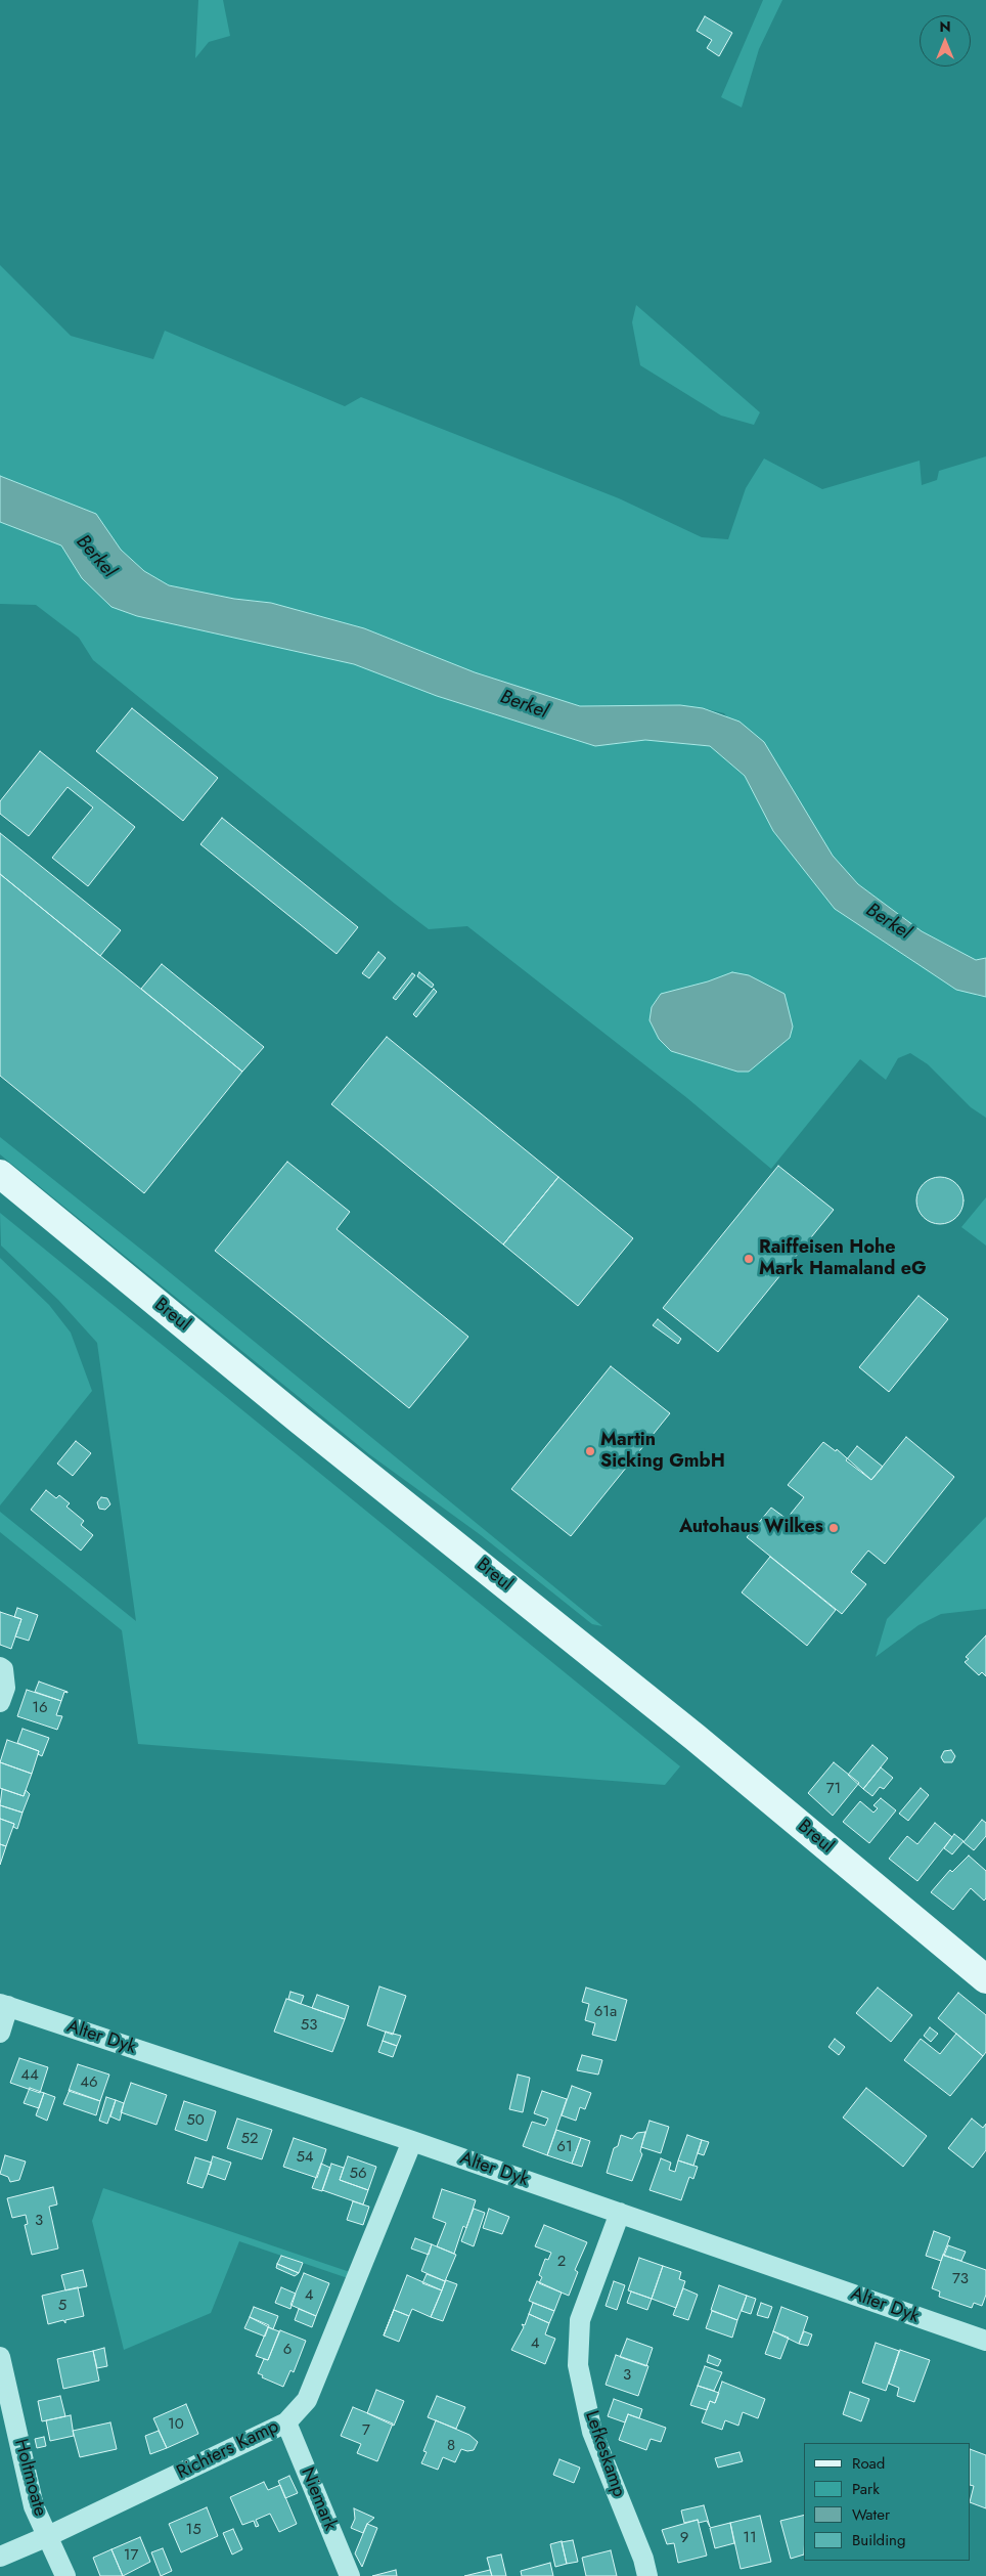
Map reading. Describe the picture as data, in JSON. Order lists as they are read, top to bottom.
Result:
{
  "streets": {
    "main road": ["Breul"],
    "street": [
      "Alter Dyk",
      "Richters Kamp",
      "Lefkeskamp",
      "Holtmoate",
      "Niemark"
    ]
  },
  "crossings": [
    ["Alter Dyk", "Richters Kamp"],
    ["Alter Dyk", "Lefkeskamp"],
    ["Richters Kamp", "Holtmoate"],
    ["Richters Kamp", "Niemark"]
  ],
  "water": ["Berkel"],
  "places": ["Raiffeisen Hohe Mark Hamaland eG", "Martin Sicking GmbH", "Autohaus Wilkes"],
  "house_numbers": [
    "16",
    "71",
    "61a",
    "53",
    "44",
    "46",
    "50",
    "52",
    "61",
    "54",
    "56",
    "3",
    "2",
    "73",
    "4",
    "5",
    "4",
    "6",
    "3",
    "10",
    "7",
    "8",
    "15",
    "9",
    "11",
    "17"
  ],
  "legend": [
    "Road",
    "Park",
    "Water",
    "Building"
  ],
  "north": "top"
}
